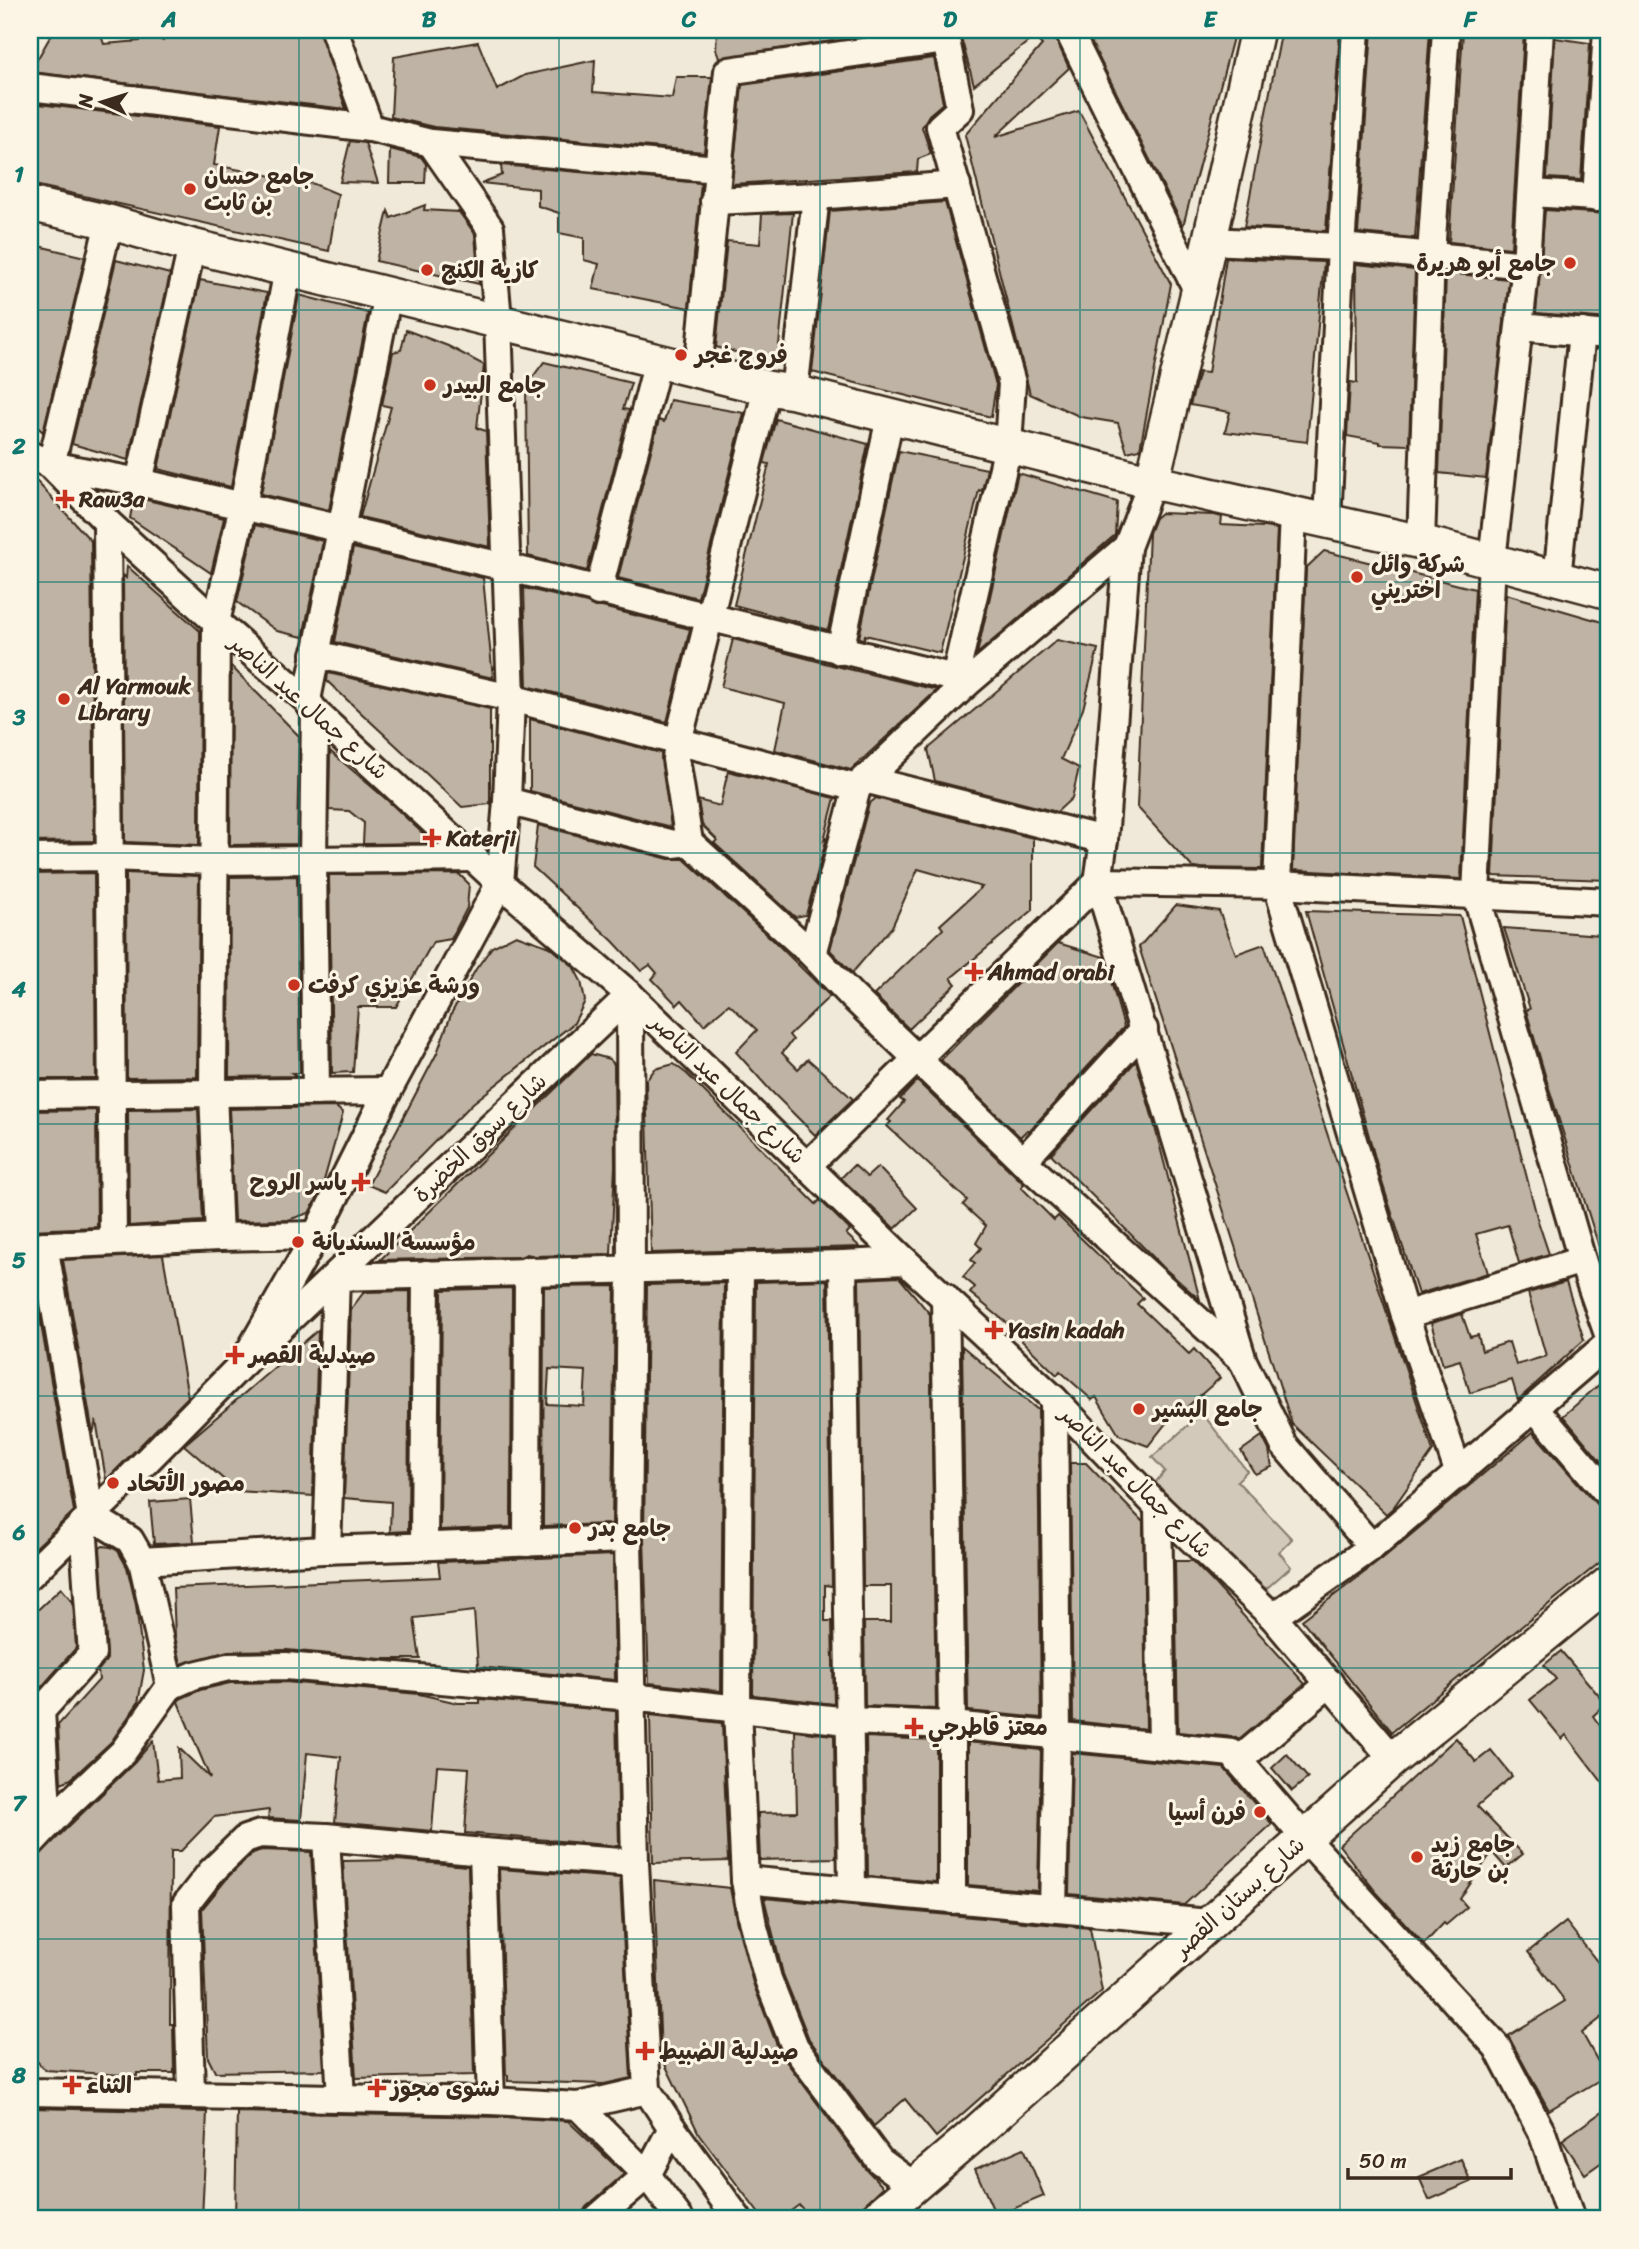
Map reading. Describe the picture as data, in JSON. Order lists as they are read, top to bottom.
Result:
{
  "streets": {
    "main road": ["شارع بستان القصر"],
    "street": ["شارع جمال عبد الناصر", "شارع سوق الخضرة"]
  },
  "crossings": [
    ["شارع جمال عبد الناصر", "شارع سوق الخضرة"],
    ["شارع جمال عبد الناصر", "شارع بستان القصر"]
  ],
  "places": {
    "other": [
      "جامع حسان بن ثابت",
      "جامع أبو هريرة",
      "كازية الكنج",
      "فروج غجر",
      "جامع البيدر",
      "شركة وائل اختريني",
      "Al Yarmouk Library",
      "ورشة عزيزي كرفت",
      "مؤسسة السنديانة",
      "جامع البشير",
      "مصور اﻷتحاد",
      "جامع بدر",
      "فرن أسيا",
      "جامع زيد بن حارثة"
    ],
    "health": [
      "Raw3a",
      "Katerji",
      "Ahmad orabi",
      "ياسر الروح",
      "Yasin kadah",
      "صيدلية القصر",
      "معتز قاطرجي",
      "صيدلية الضبيط",
      "الثناء",
      "نشوى مجوز"
    ]
  },
  "scale_bar": "50 m",
  "north": "left",
  "grid": {
    "columns": [
      "A",
      "B",
      "C",
      "D",
      "E",
      "F"
    ],
    "rows": [
      "1",
      "2",
      "3",
      "4",
      "5",
      "6",
      "7",
      "8"
    ]
  }
}
